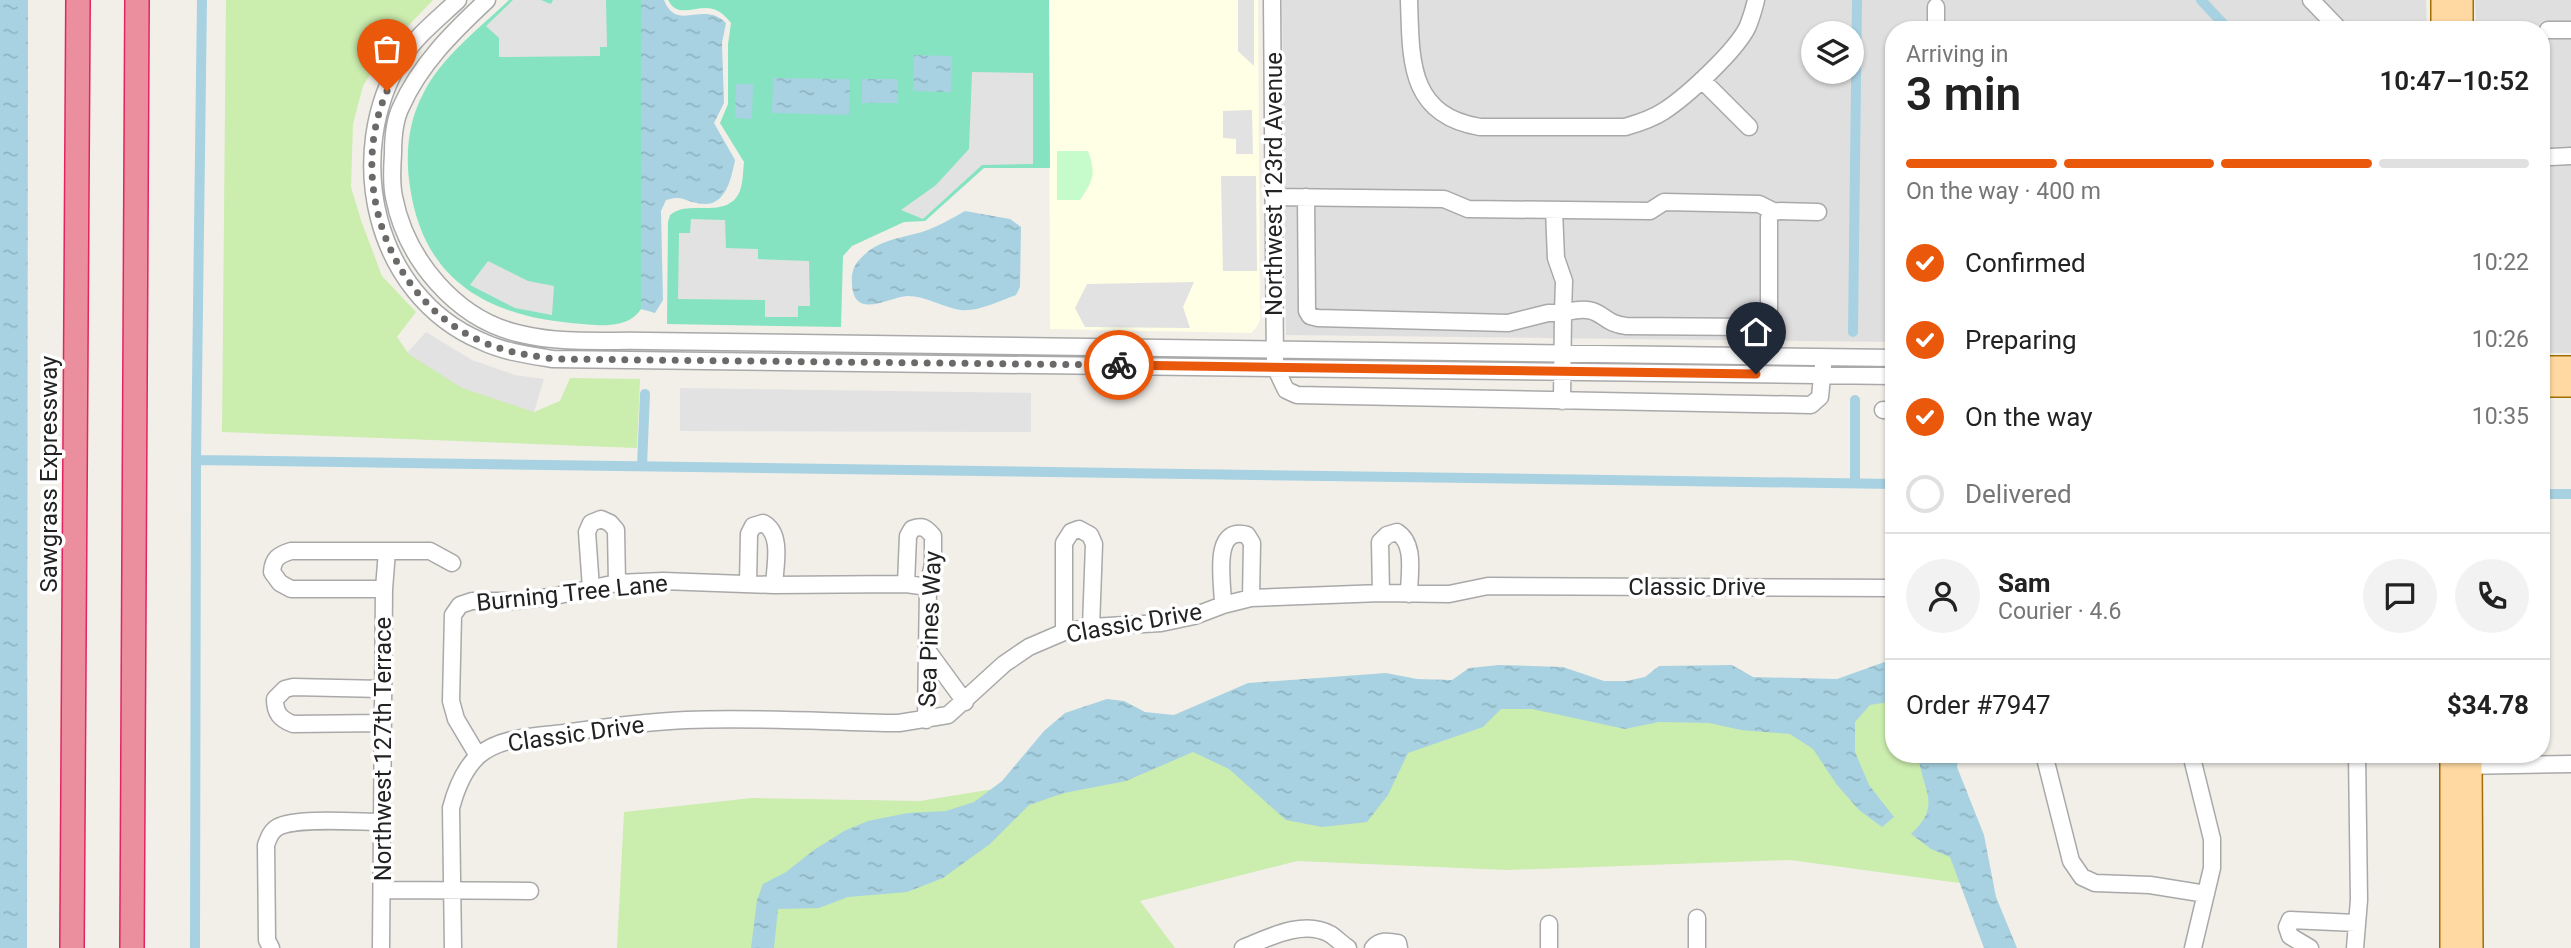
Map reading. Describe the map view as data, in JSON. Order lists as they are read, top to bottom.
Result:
{
  "streets": {
    "highway": ["Sawgrass Expressway"],
    "street": [
      "Northwest 123rd Avenue",
      "Classic Drive",
      "Burning Tree Lane",
      "Sea Pines Way",
      "Northwest 127th Terrace"
    ]
  },
  "crossings": [
    ["Classic Drive", "Burning Tree Lane"],
    ["Classic Drive", "Sea Pines Way"],
    ["Burning Tree Lane", "Sea Pines Way"]
  ],
  "page": {
    "heading": ["3 min", "Arriving in", "10:47–10:52"],
    "panel": [
      "Sam",
      "Courier · 4.6",
      "Order #7947",
      "$34.78"
    ],
    "bar": "On the way · 400 m",
    "list": [
      ["Confirmed", "10:22"],
      ["Preparing", "10:26"],
      ["On the way", "10:35"],
      "Delivered"
    ]
  }
}
